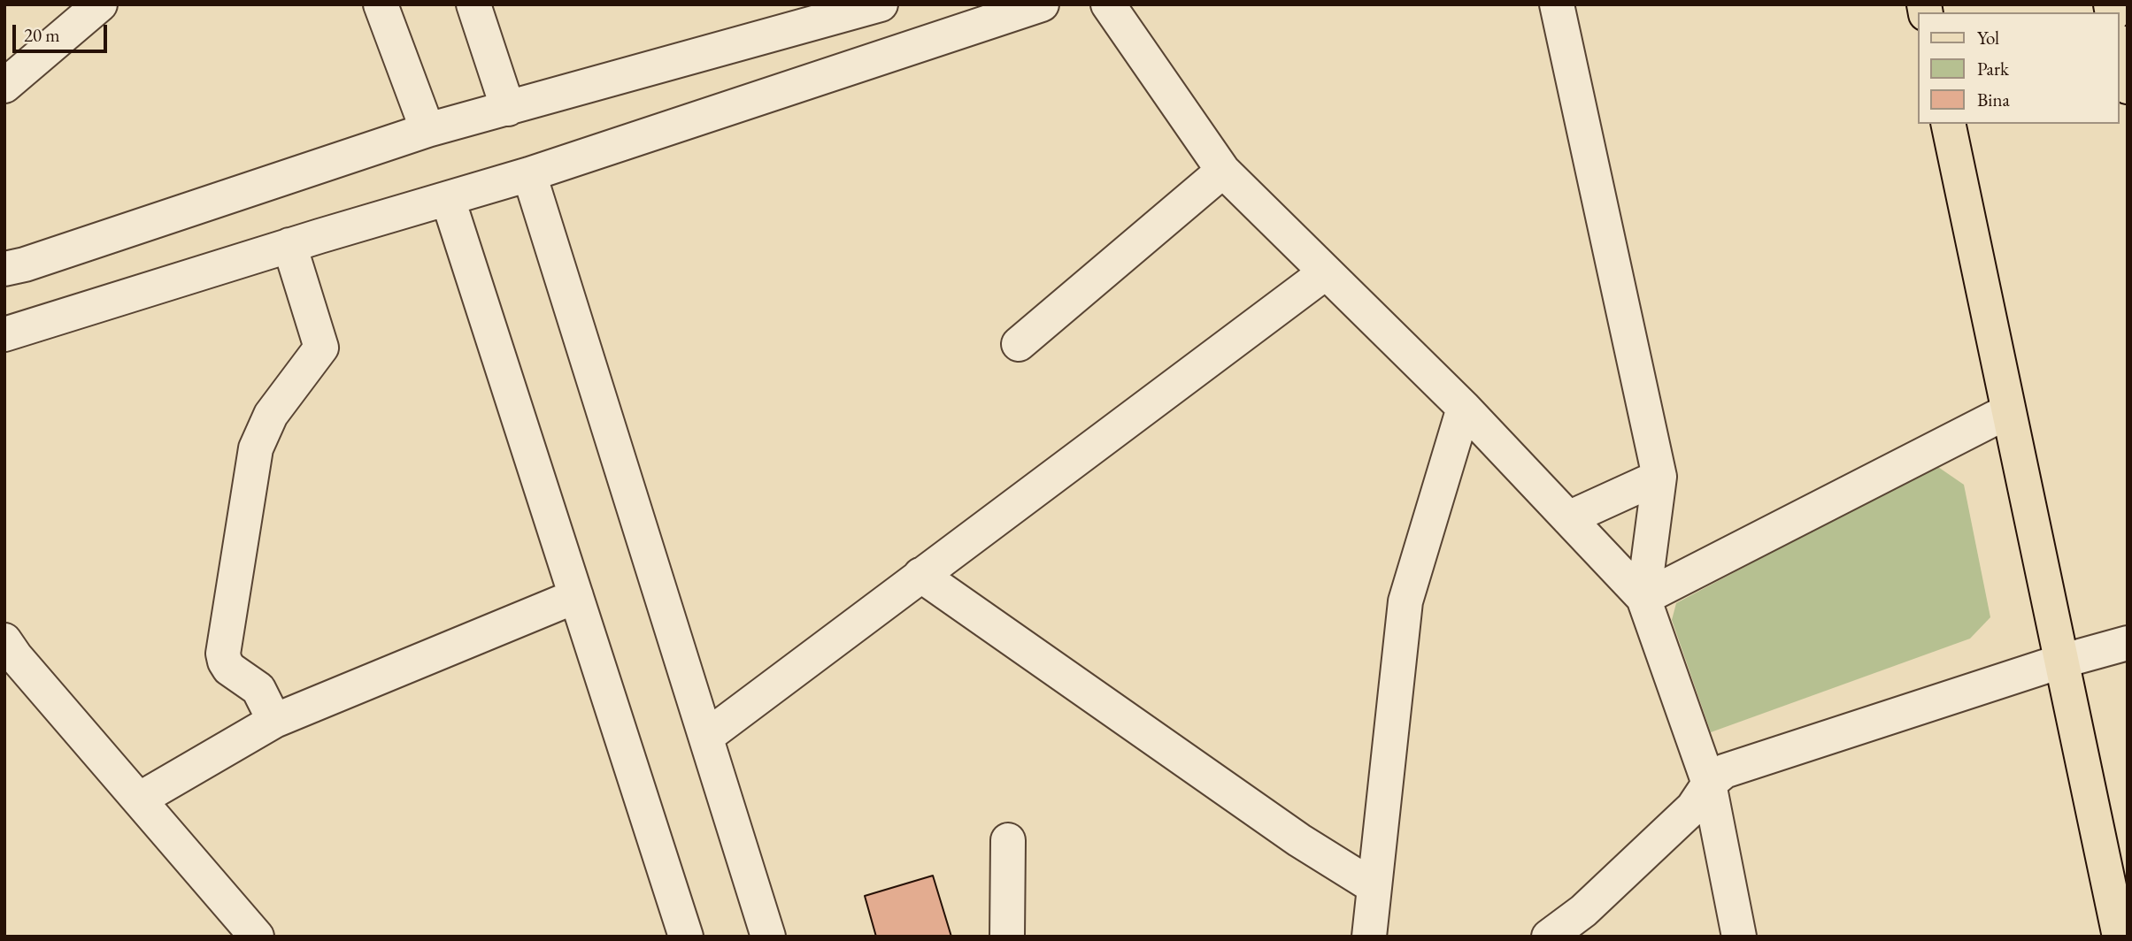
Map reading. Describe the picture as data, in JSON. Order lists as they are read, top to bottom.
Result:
{
  "legend": ["Yol", "Park", "Bina"],
  "scale_bar": "20 m"
}
